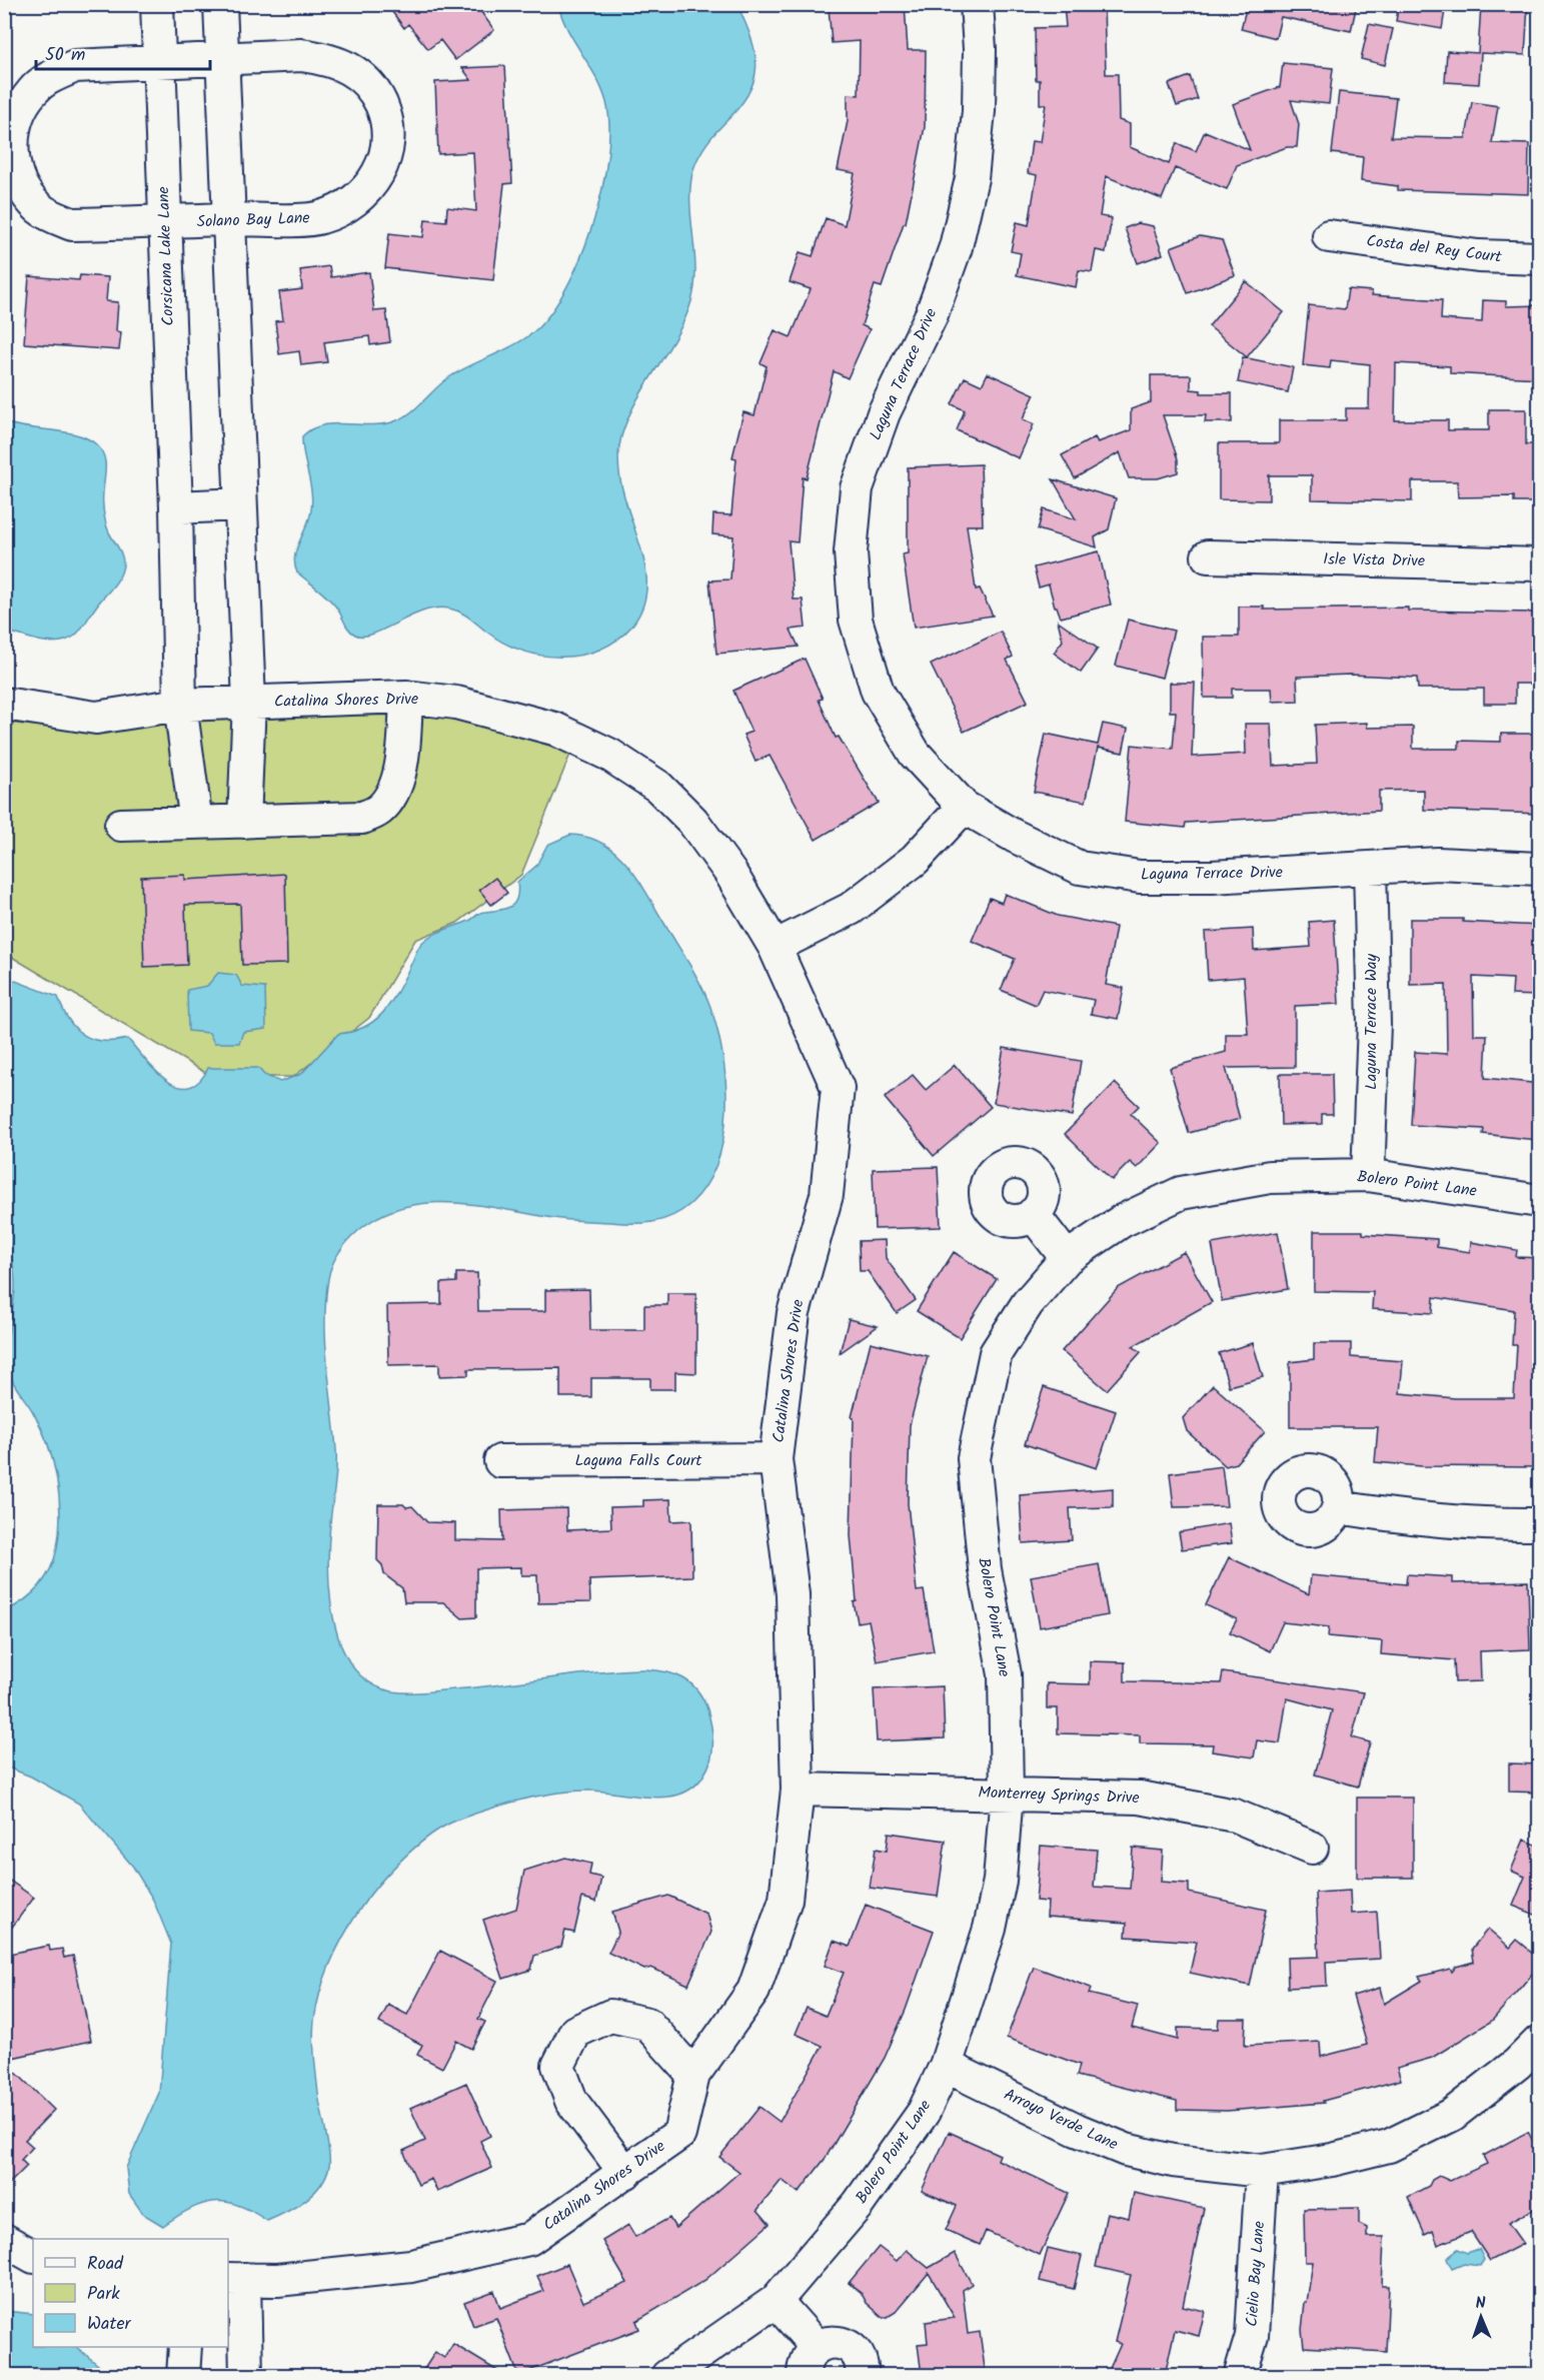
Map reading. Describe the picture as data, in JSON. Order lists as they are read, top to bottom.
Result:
{
  "streets": {
    "street": [
      "Solano Bay Lane",
      "Costa del Rey Court",
      "Corsicana Lake Lane",
      "Laguna Terrace Drive",
      "Isle Vista Drive",
      "Catalina Shores Drive",
      "Laguna Terrace Way",
      "Bolero Point Lane",
      "Laguna Falls Court",
      "Monterrey Springs Drive",
      "Arroyo Verde Lane",
      "Cielio Bay Lane"
    ]
  },
  "crossings": [
    ["Solano Bay Lane", "Corsicana Lake Lane"],
    ["Corsicana Lake Lane", "Catalina Shores Drive"],
    ["Laguna Terrace Drive", "Laguna Terrace Way"],
    ["Catalina Shores Drive", "Laguna Falls Court"],
    ["Catalina Shores Drive", "Monterrey Springs Drive"],
    ["Laguna Terrace Way", "Bolero Point Lane"],
    ["Bolero Point Lane", "Monterrey Springs Drive"],
    ["Bolero Point Lane", "Arroyo Verde Lane"],
    ["Arroyo Verde Lane", "Cielio Bay Lane"]
  ],
  "legend": ["Road", "Park", "Water"],
  "scale_bar": "50 m",
  "north": "top"
}
